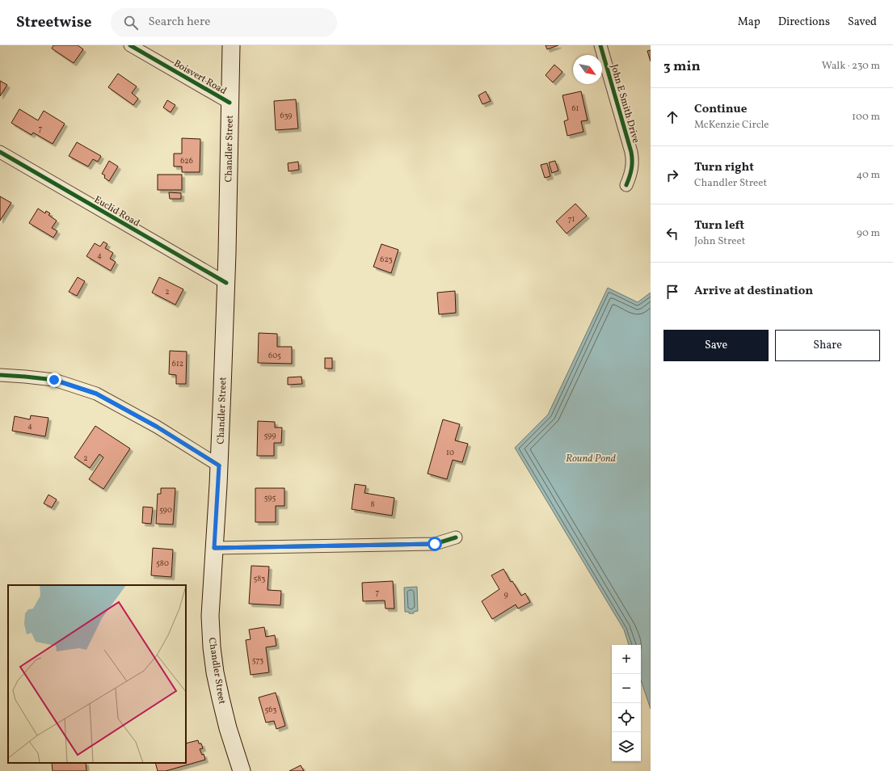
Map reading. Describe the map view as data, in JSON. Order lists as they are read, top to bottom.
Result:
{
  "streets": {
    "main road": ["Chandler Street"],
    "street": ["Boisvert Road", "John E Smith Drive", "Euclid Road"]
  },
  "crossings": [
    ["Boisvert Road", "Chandler Street"],
    ["Chandler Street", "Euclid Road"]
  ],
  "water": ["Round Pond"],
  "house_numbers": [
    "61",
    "639",
    "7",
    "626",
    "71",
    "4",
    "623",
    "2",
    "605",
    "612",
    "4",
    "599",
    "10",
    "2",
    "595",
    "8",
    "590",
    "580",
    "583",
    "7",
    "9",
    "573",
    "563"
  ],
  "north": "bottom right",
  "page": {
    "header": "Streetwise",
    "search": "Search here",
    "nav": ["Map", "Directions", "Saved"],
    "heading": ["3 min", "Walk · 230 m"],
    "list": [
      ["Continue", "McKenzie Circle", "100 m"],
      ["Turn right", "Chandler Street", "40 m"],
      ["Turn left", "John Street", "90 m"],
      "Arrive at destination"
    ],
    "buttons": ["Save", "Share"],
    "map_buttons": ["+", "−"]
  }
}
